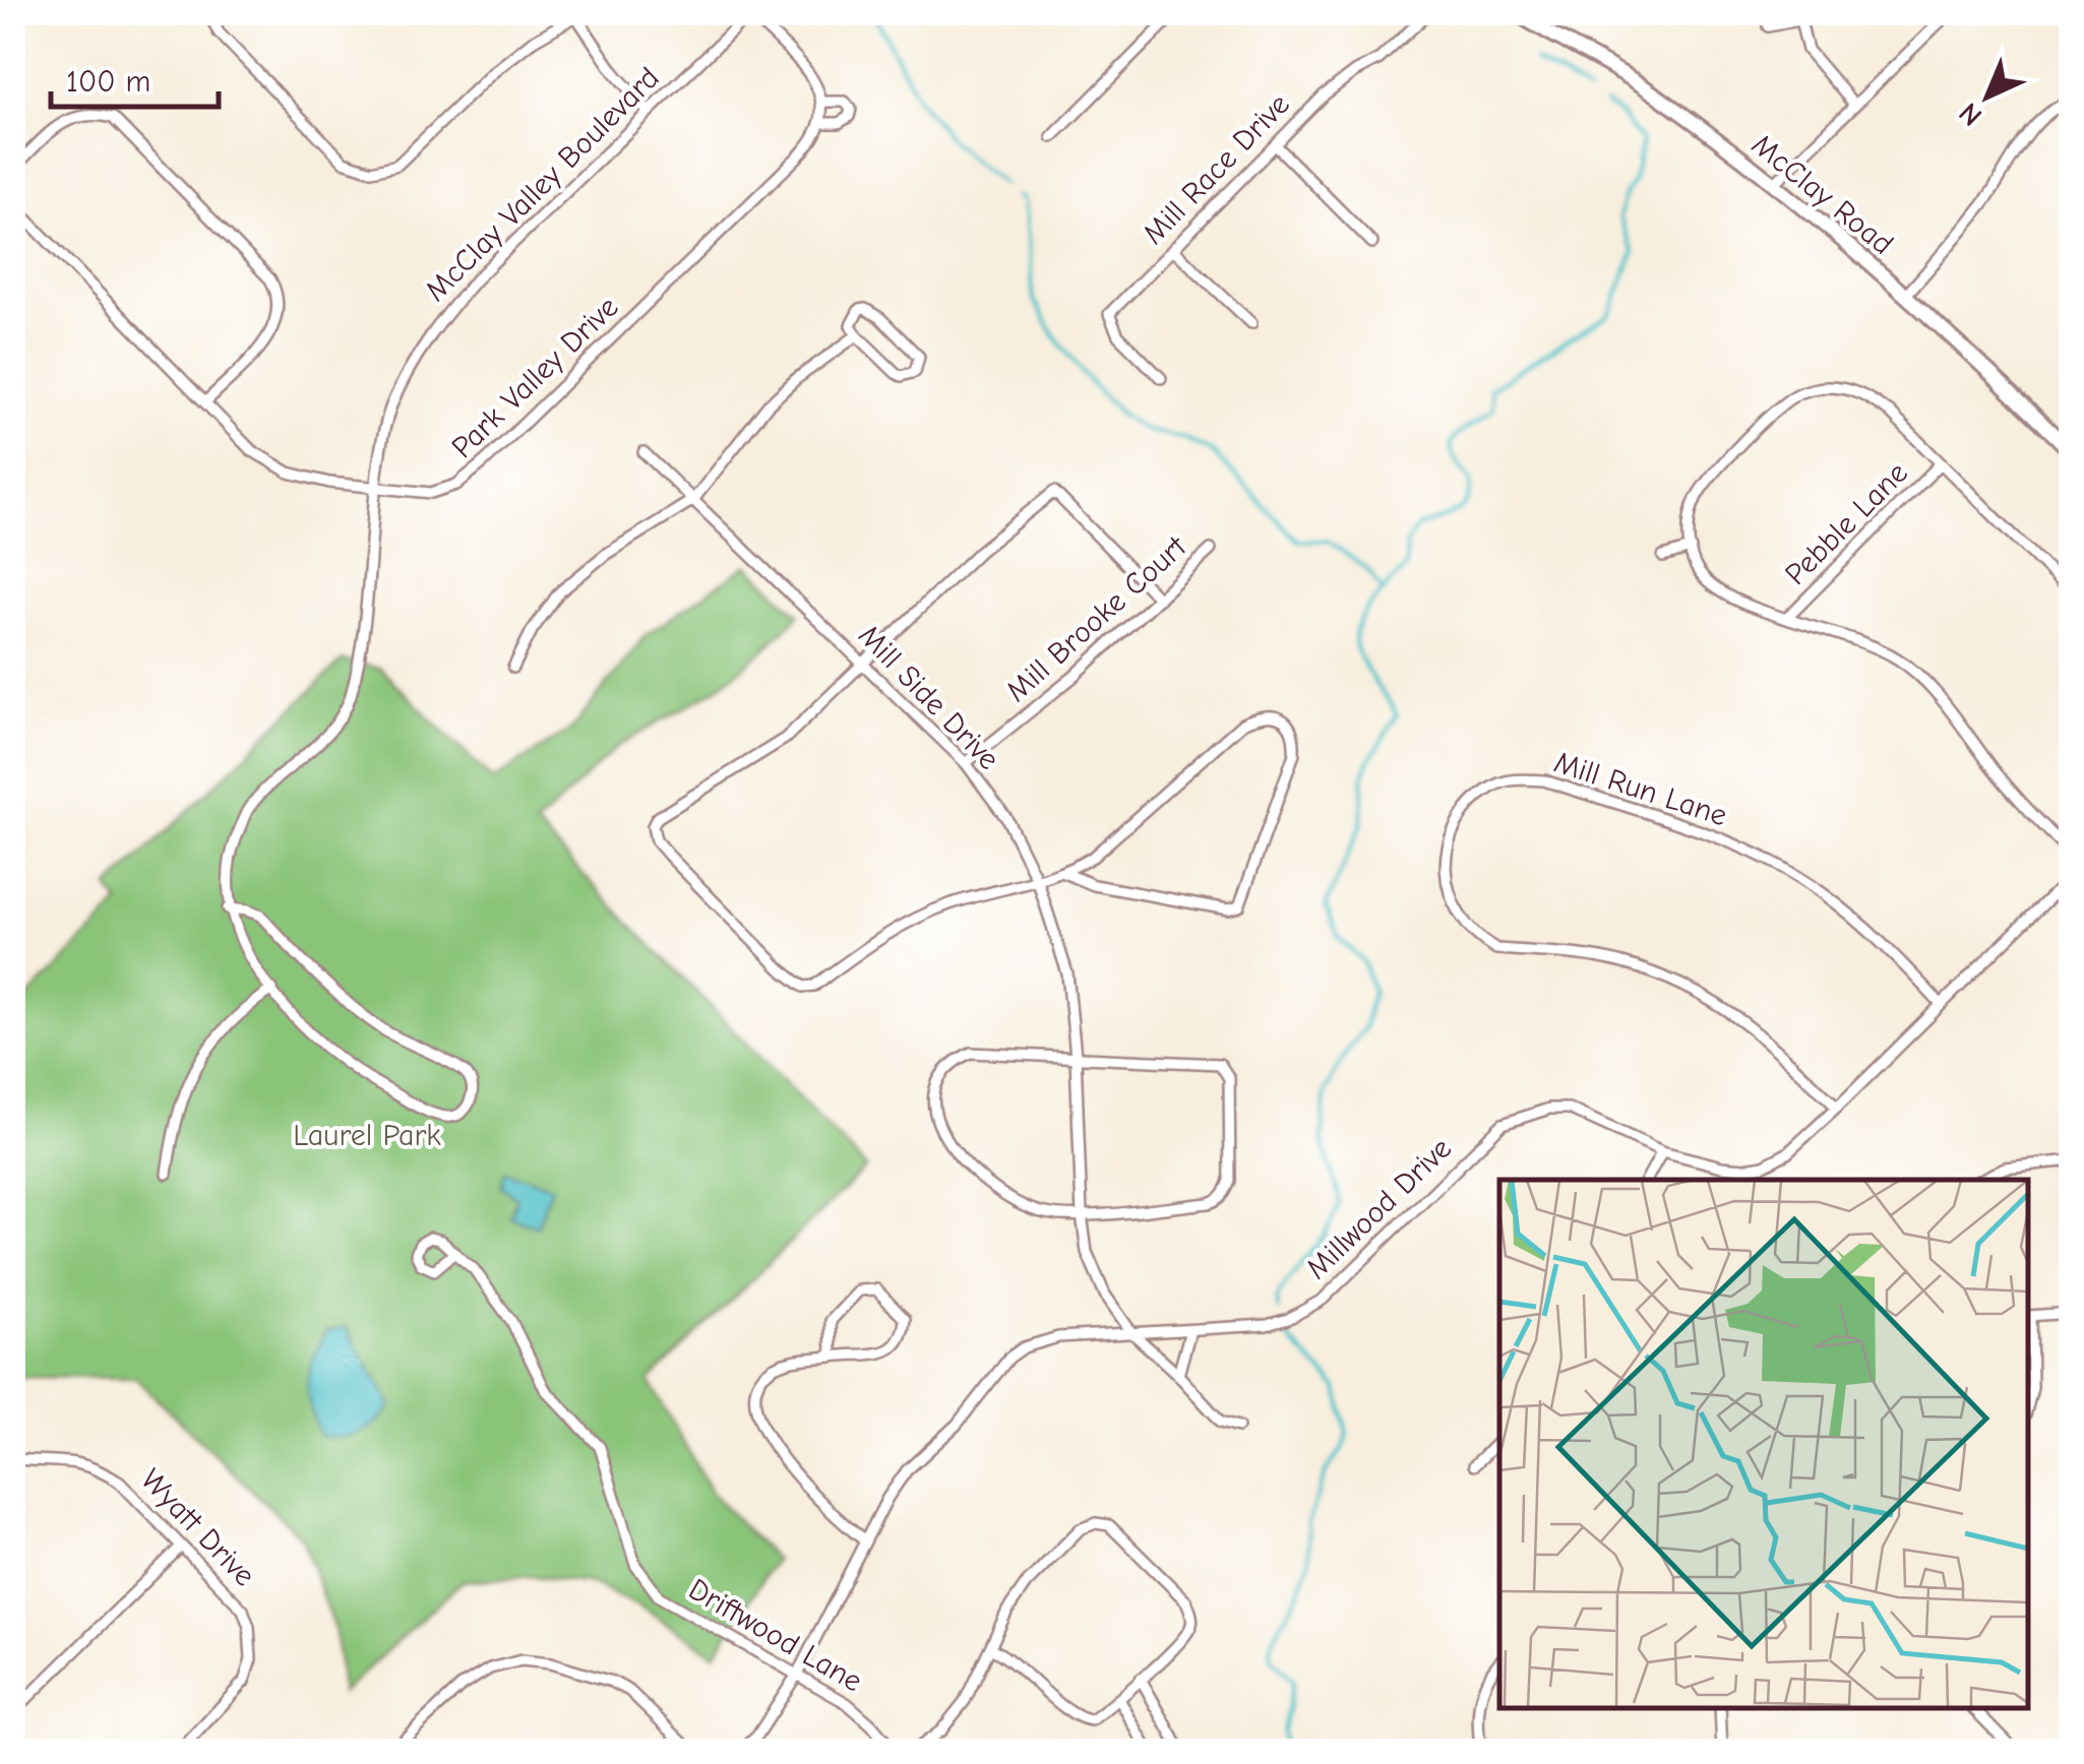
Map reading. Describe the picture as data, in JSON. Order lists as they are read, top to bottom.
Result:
{
  "streets": {
    "main road": ["McClay Road"],
    "street": [
      "Mill Race Drive",
      "McClay Valley Boulevard",
      "Park Valley Drive",
      "Pebble Lane",
      "Mill Brooke Court",
      "Mill Side Drive",
      "Mill Run Lane",
      "Millwood Drive",
      "Wyatt Drive",
      "Driftwood Lane"
    ]
  },
  "crossings": [
    ["McClay Valley Boulevard", "Park Valley Drive"],
    ["Mill Brooke Court", "Mill Side Drive"],
    ["Mill Side Drive", "Millwood Drive"],
    ["Mill Run Lane", "Millwood Drive"],
    ["Millwood Drive", "Driftwood Lane"]
  ],
  "parks": ["Laurel Park"],
  "scale_bar": "100 m",
  "north": "bottom left"
}
